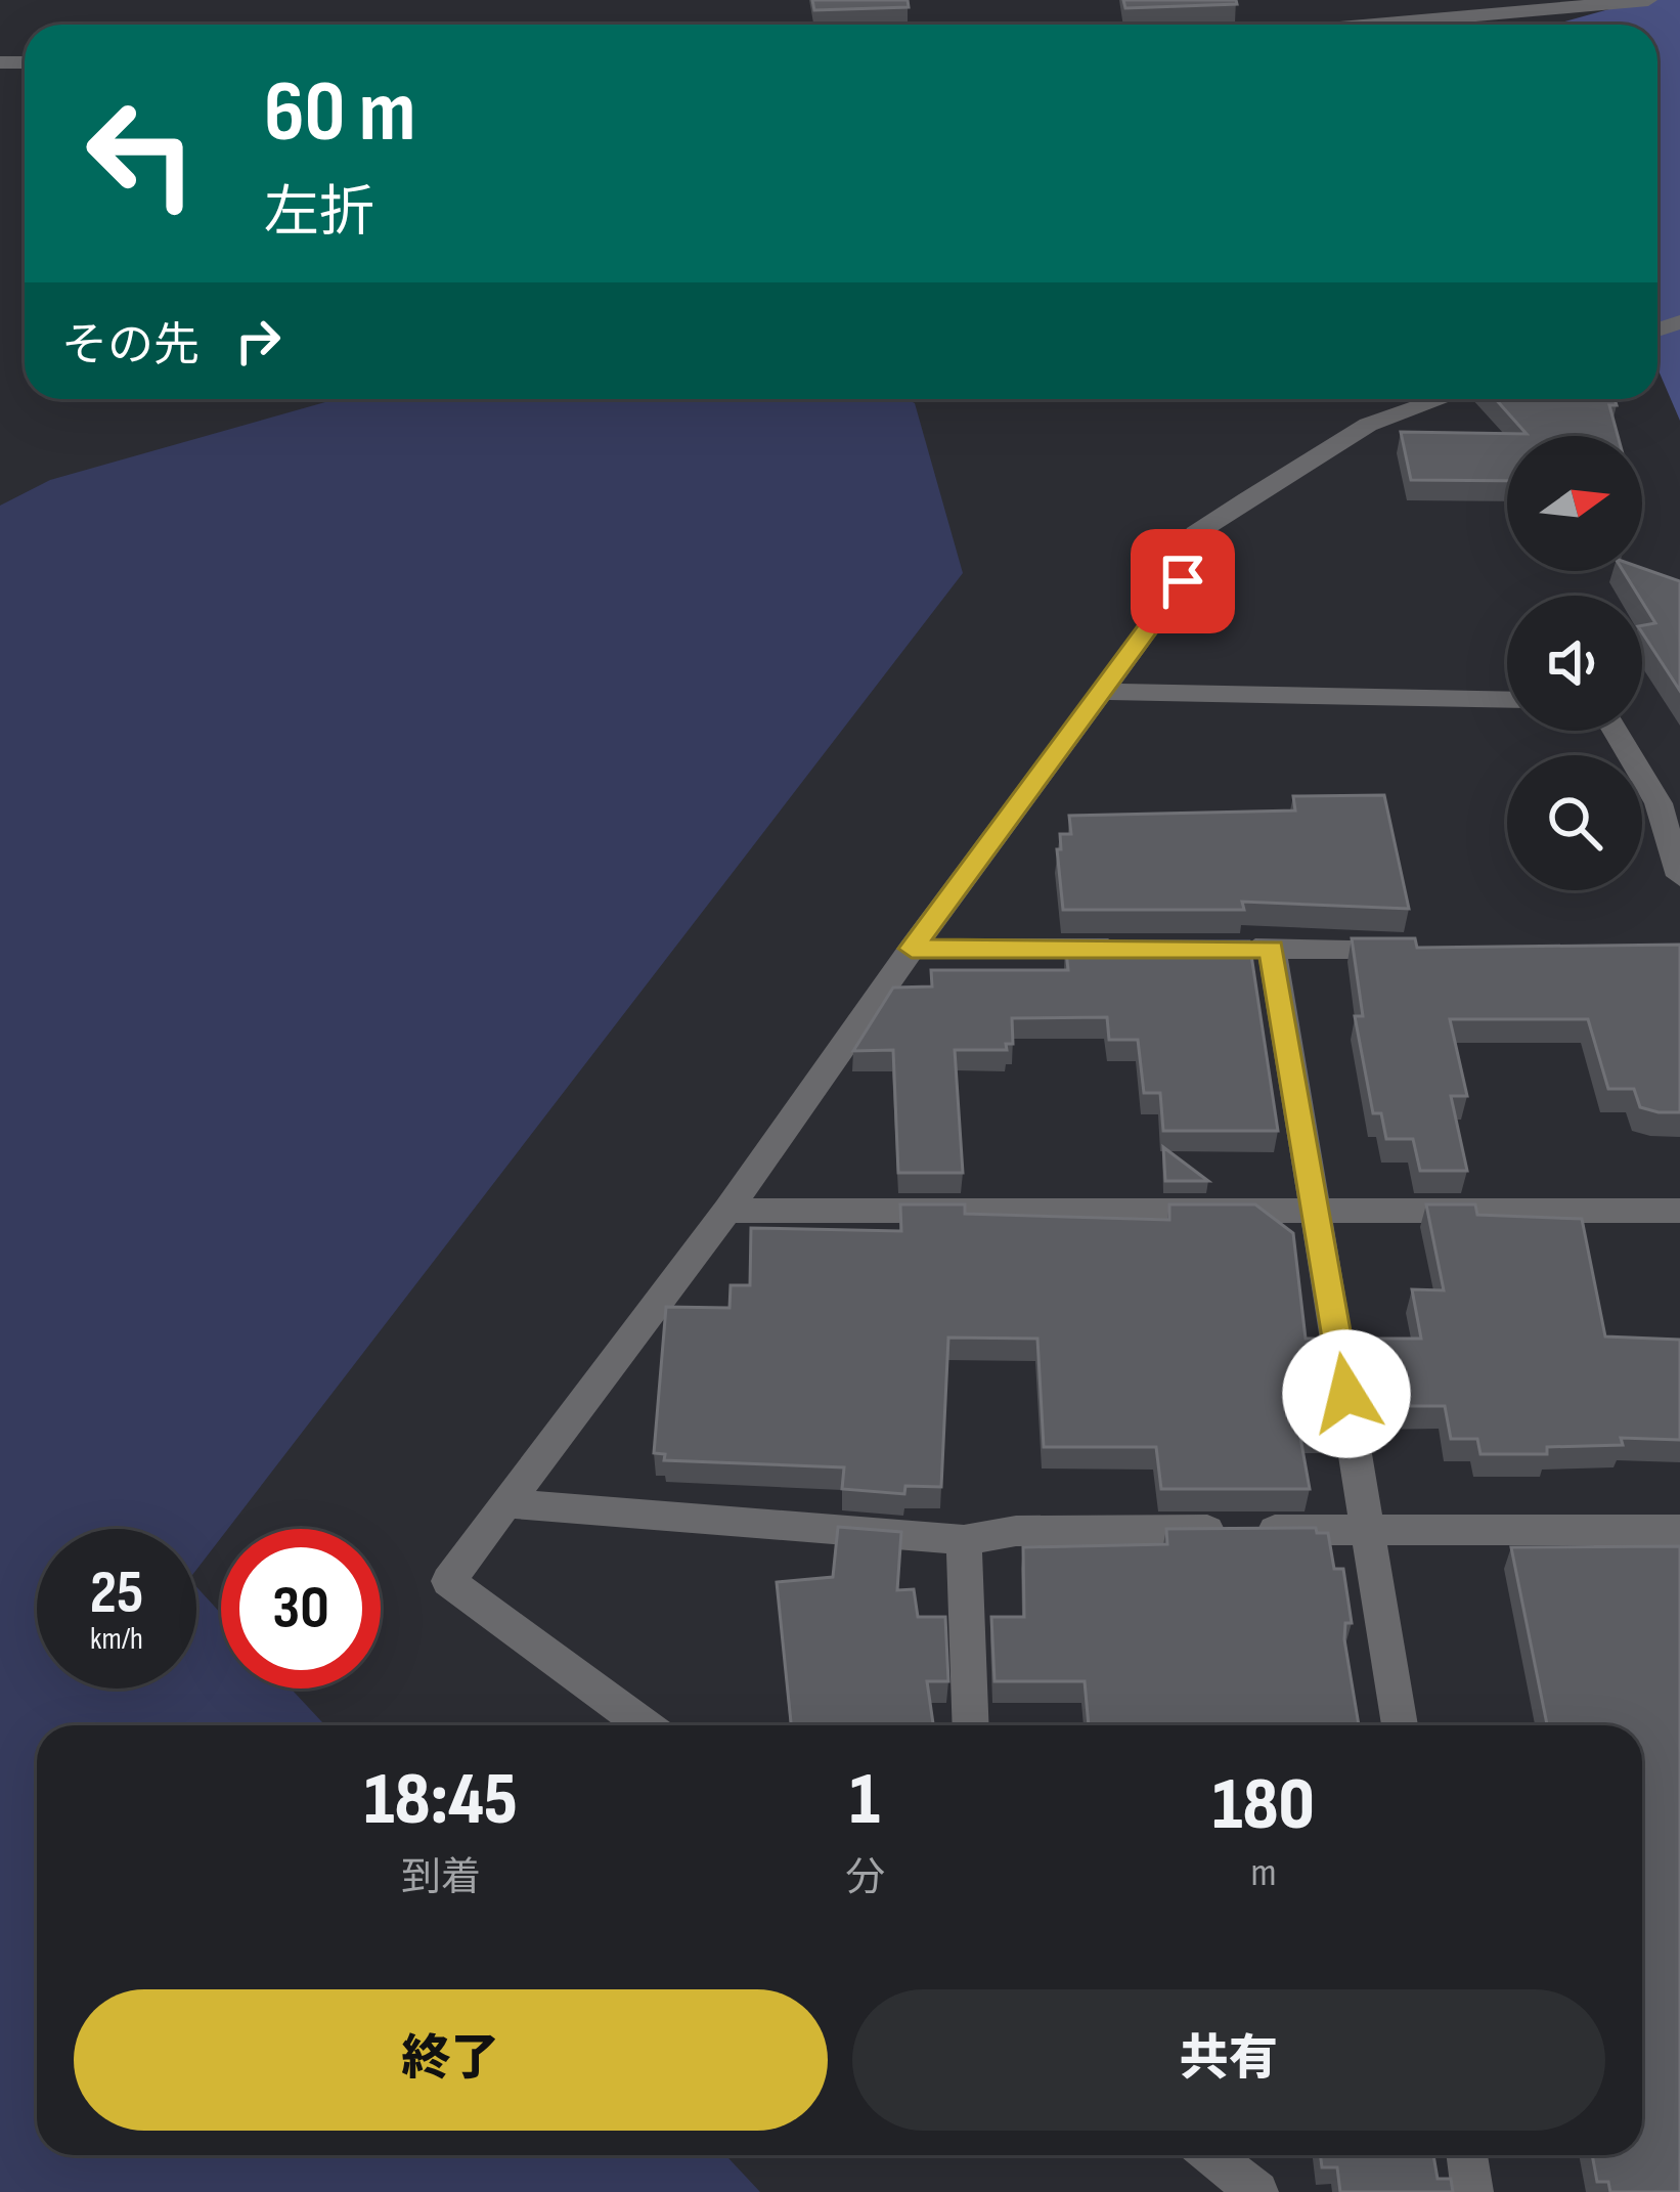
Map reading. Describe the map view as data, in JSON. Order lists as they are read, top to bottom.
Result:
{
  "north": "right",
  "page": {
    "turn": ["60 m", "左折"],
    "then": "その先",
    "speed": "25 km/h",
    "limit": "30",
    "eta": [
      "18:45",
      "到着",
      "1",
      "分",
      "180",
      "m"
    ],
    "buttons": ["終了", "共有"]
  }
}
